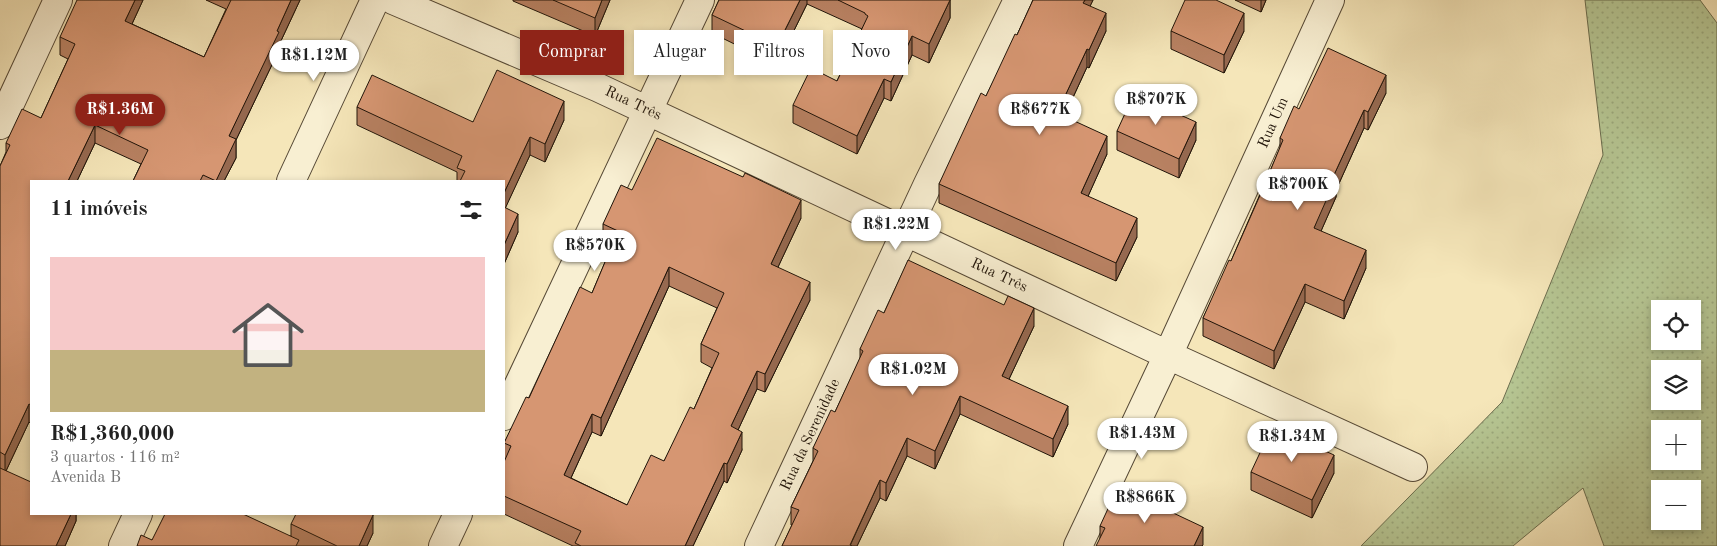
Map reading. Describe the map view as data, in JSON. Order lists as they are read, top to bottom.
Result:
{
  "streets": {
    "street": ["Rua Três", "Rua Um", "Rua da Serenidade"]
  },
  "crossings": [
    ["Rua Três", "Rua Um"],
    ["Rua Três", "Rua da Serenidade"]
  ],
  "page": {
    "chip": [
      "Comprar",
      "Alugar",
      "Filtros",
      "Novo"
    ],
    "price": [
      "R$1.12M",
      "R$707K",
      "R$1.36M",
      "R$677K",
      "R$700K",
      "R$1.22M",
      "R$570K",
      "R$1.02M",
      "R$1.43M",
      "R$1.34M",
      "R$866K"
    ],
    "heading": "11 imóveis",
    "list": [
      {
        "name": "R$1,360,000",
        "note": "3 quartos · 116 m² · Avenida B"
      }
    ],
    "map_buttons": ["+", "−"]
  }
}
